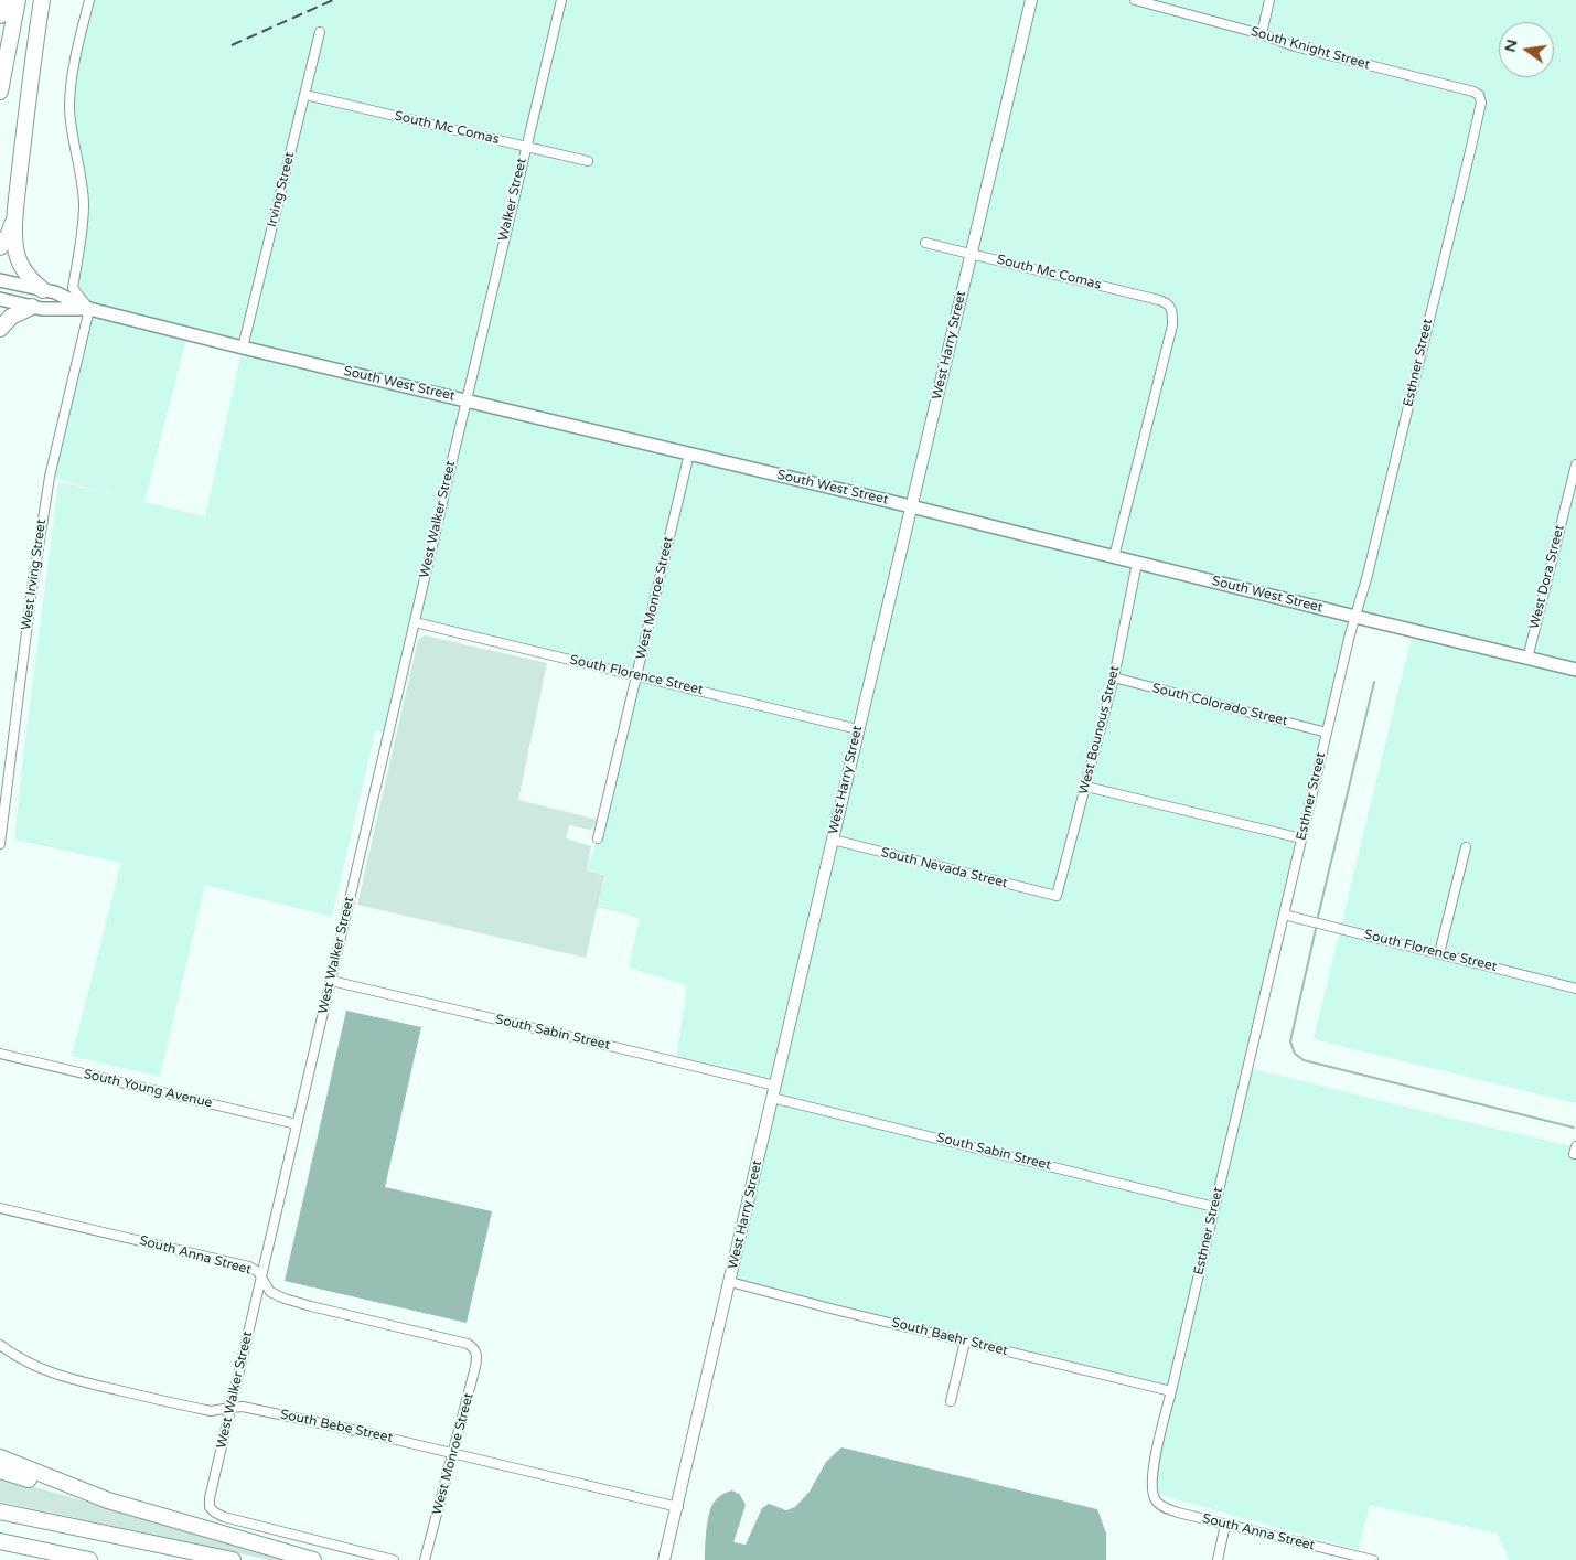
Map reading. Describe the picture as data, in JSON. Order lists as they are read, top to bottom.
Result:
{
  "streets": {
    "main road": ["South West Street"],
    "street": [
      "South Knight Street",
      "South Mc Comas",
      "Irving Street",
      "Walker Street",
      "West Harry Street",
      "Esthner Street",
      "West Walker Street",
      "West Irving Street",
      "West Dora Street",
      "West Monroe Street",
      "South Florence Street",
      "South Colorado Street",
      "West Bounous Street",
      "South Nevada Street",
      "South Sabin Street",
      "South Young Avenue",
      "South Anna Street",
      "South Baehr Street",
      "South Bebe Street"
    ]
  },
  "crossings": [
    ["South Knight Street", "Esthner Street"],
    ["South Mc Comas", "Irving Street"],
    ["South Mc Comas", "Walker Street"],
    ["South Mc Comas", "West Harry Street"],
    ["South Mc Comas", "South West Street"],
    ["Irving Street", "South West Street"],
    ["Walker Street", "South West Street"],
    ["Walker Street", "West Walker Street"],
    ["West Harry Street", "South West Street"],
    ["West Harry Street", "South Florence Street"],
    ["West Harry Street", "South Nevada Street"],
    ["West Harry Street", "South Sabin Street"],
    ["West Harry Street", "South Baehr Street"],
    ["West Harry Street", "South Bebe Street"],
    ["Esthner Street", "South West Street"],
    ["Esthner Street", "South Florence Street"],
    ["Esthner Street", "South Colorado Street"],
    ["Esthner Street", "South Sabin Street"],
    ["Esthner Street", "South Anna Street"],
    ["Esthner Street", "South Baehr Street"],
    ["South West Street", "West Walker Street"],
    ["South West Street", "West Irving Street"],
    ["South West Street", "West Dora Street"],
    ["South West Street", "West Monroe Street"],
    ["South West Street", "West Bounous Street"],
    ["West Walker Street", "South Florence Street"],
    ["West Walker Street", "South Sabin Street"],
    ["West Walker Street", "South Young Avenue"],
    ["West Walker Street", "South Anna Street"],
    ["West Walker Street", "South Bebe Street"],
    ["West Monroe Street", "South Florence Street"],
    ["West Monroe Street", "South Anna Street"],
    ["West Monroe Street", "South Bebe Street"],
    ["South Colorado Street", "West Bounous Street"],
    ["West Bounous Street", "South Nevada Street"]
  ],
  "north": "left"
}
